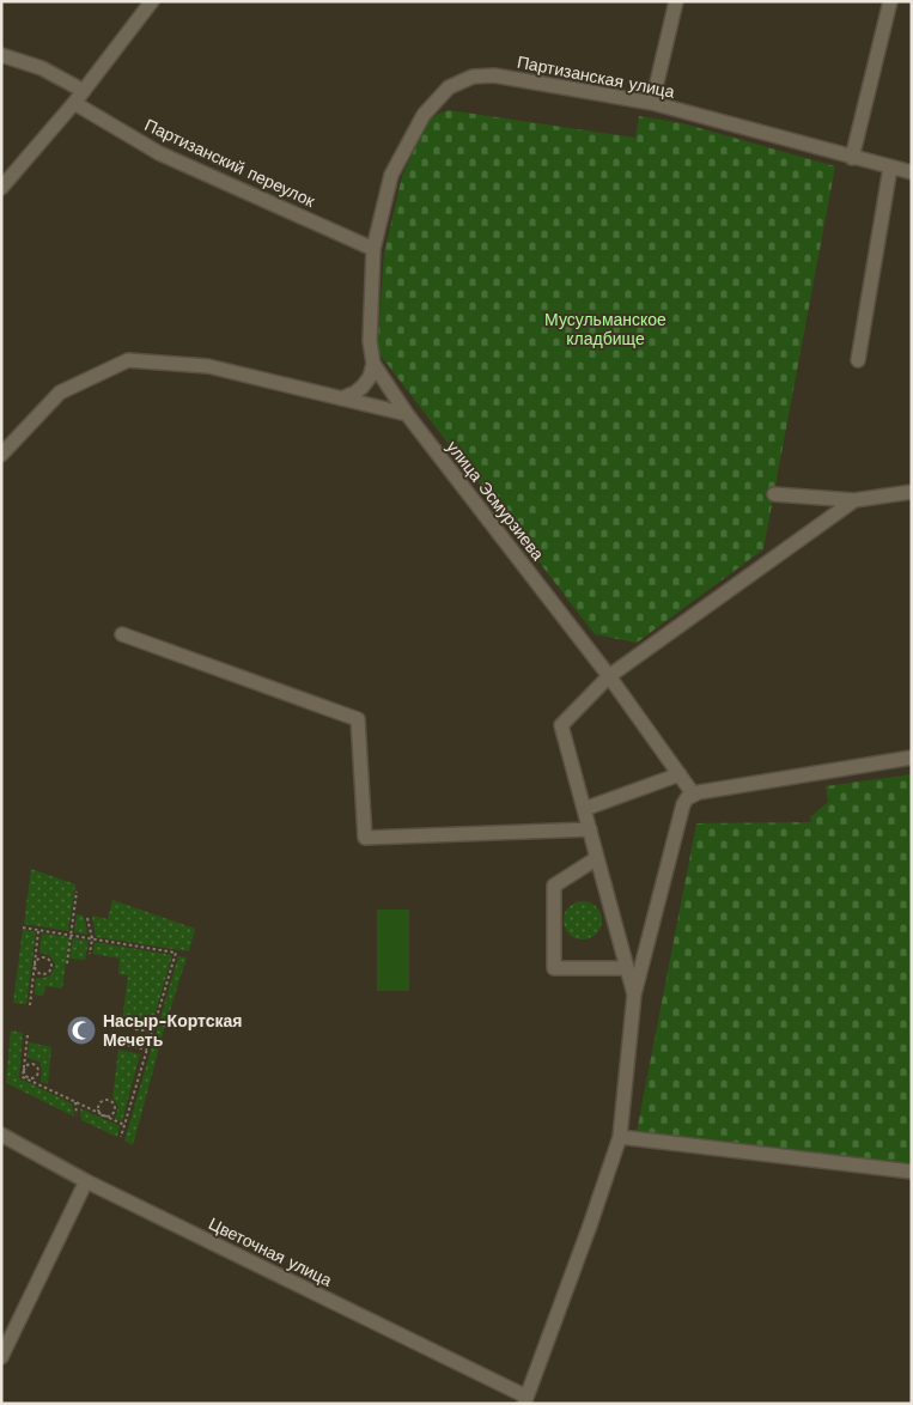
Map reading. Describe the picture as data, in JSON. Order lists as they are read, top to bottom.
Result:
{
  "streets": {
    "street": [
      "Партизанская улица",
      "Партизанский переулок",
      "улица Эсмурзиева",
      "Цветочная улица"
    ]
  },
  "crossings": [
    ["Партизанская улица", "Партизанский переулок"],
    ["Партизанская улица", "улица Эсмурзиева"]
  ],
  "parks": ["Мусульманское кладбище"],
  "places": {
    "mosque": ["Насыр-Кортская Мечеть"]
  }
}
